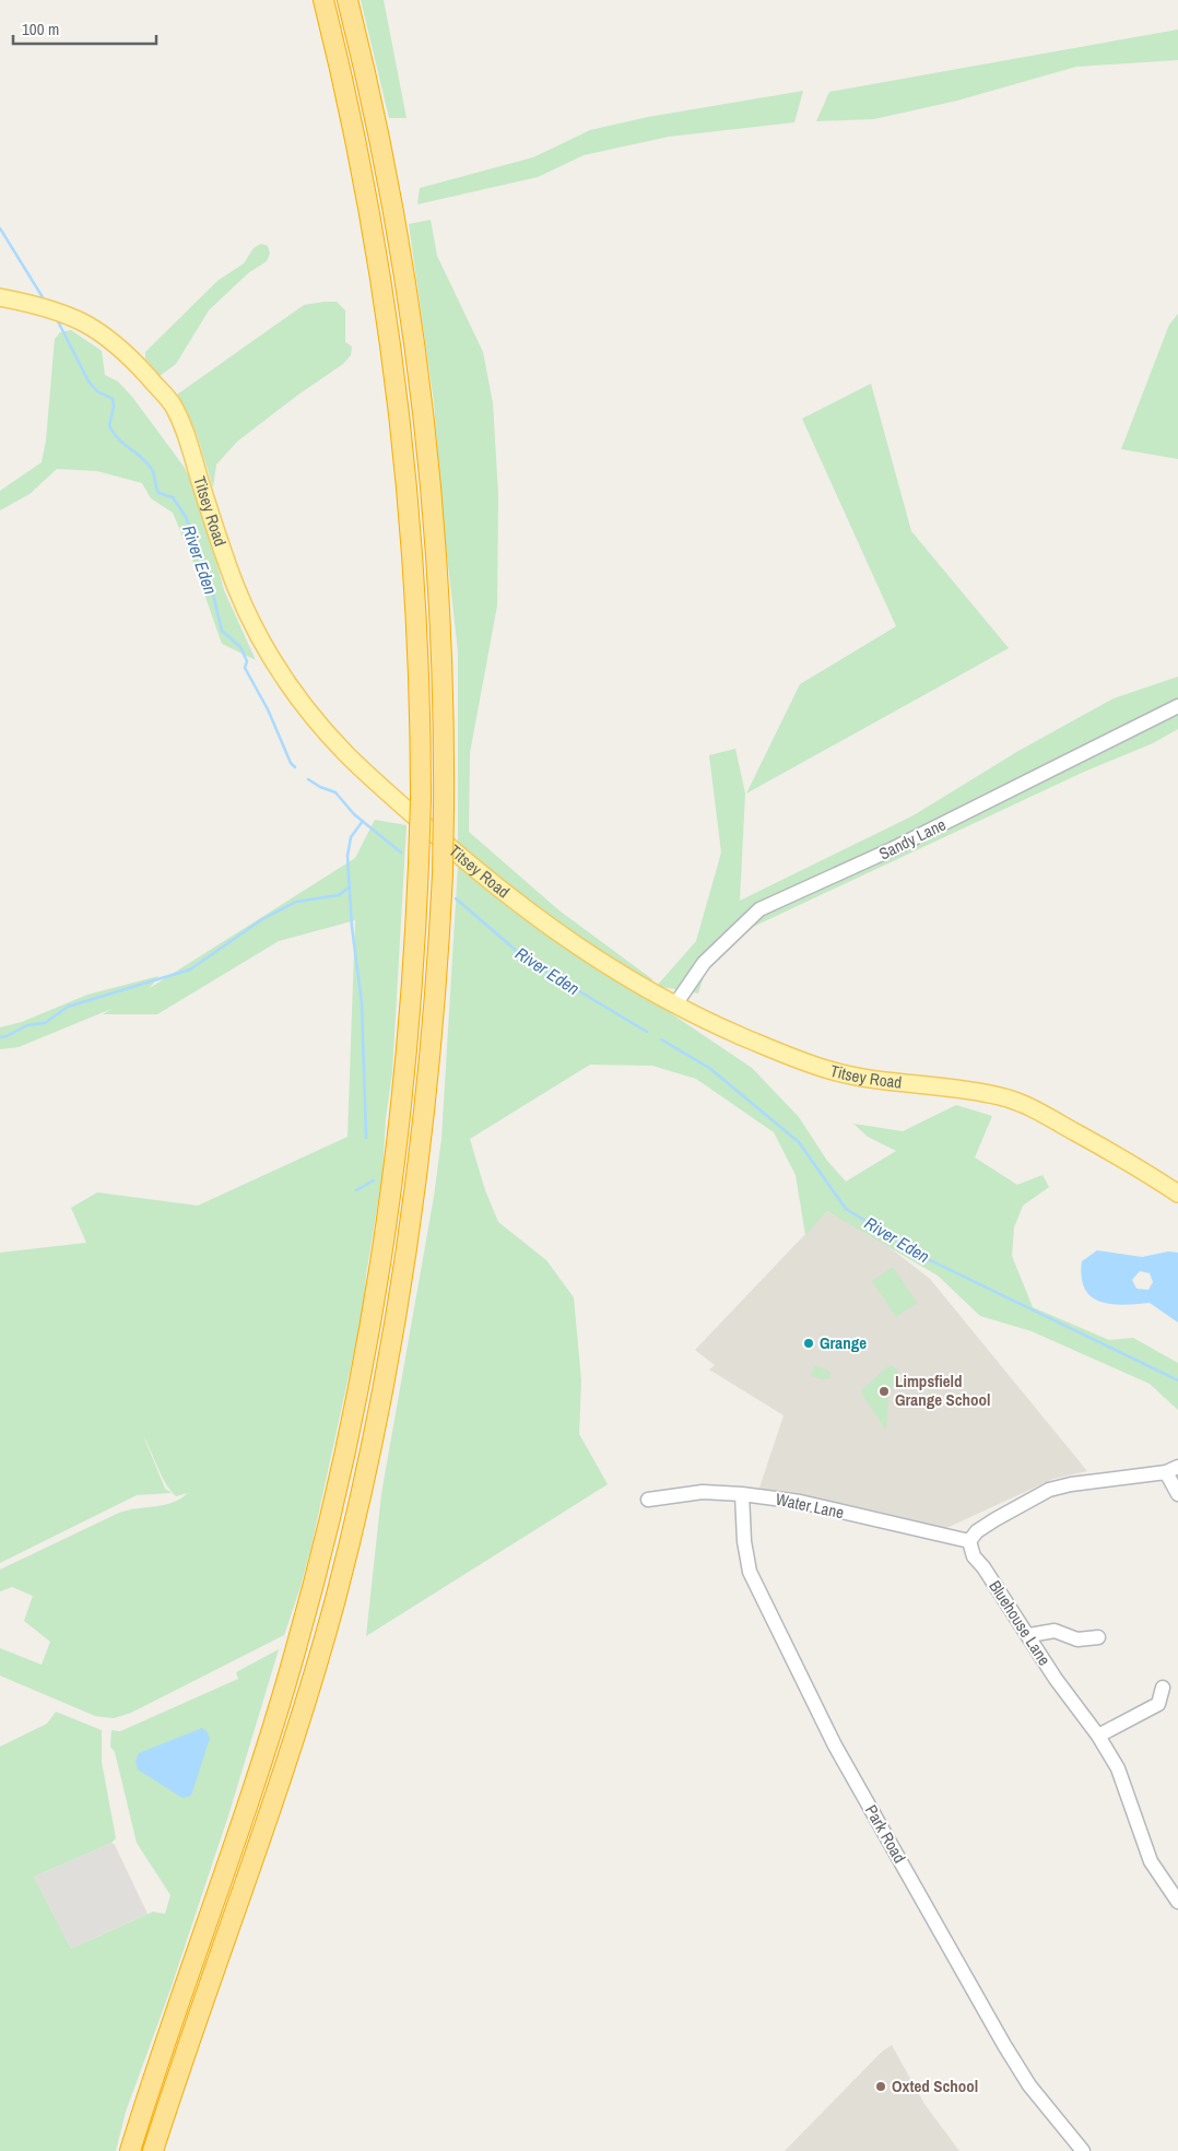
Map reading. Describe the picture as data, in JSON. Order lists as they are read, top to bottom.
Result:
{
  "streets": {
    "main road": ["Titsey Road"],
    "street": [
      "Sandy Lane",
      "Water Lane",
      "Bluehouse Lane",
      "Park Road"
    ]
  },
  "crossings": [
    ["Titsey Road", "Sandy Lane"],
    ["Water Lane", "Bluehouse Lane"],
    ["Water Lane", "Park Road"]
  ],
  "water": ["River Eden"],
  "places": ["Grange", "Limpsfield Grange School", "Oxted School"],
  "scale_bar": "100 m"
}
